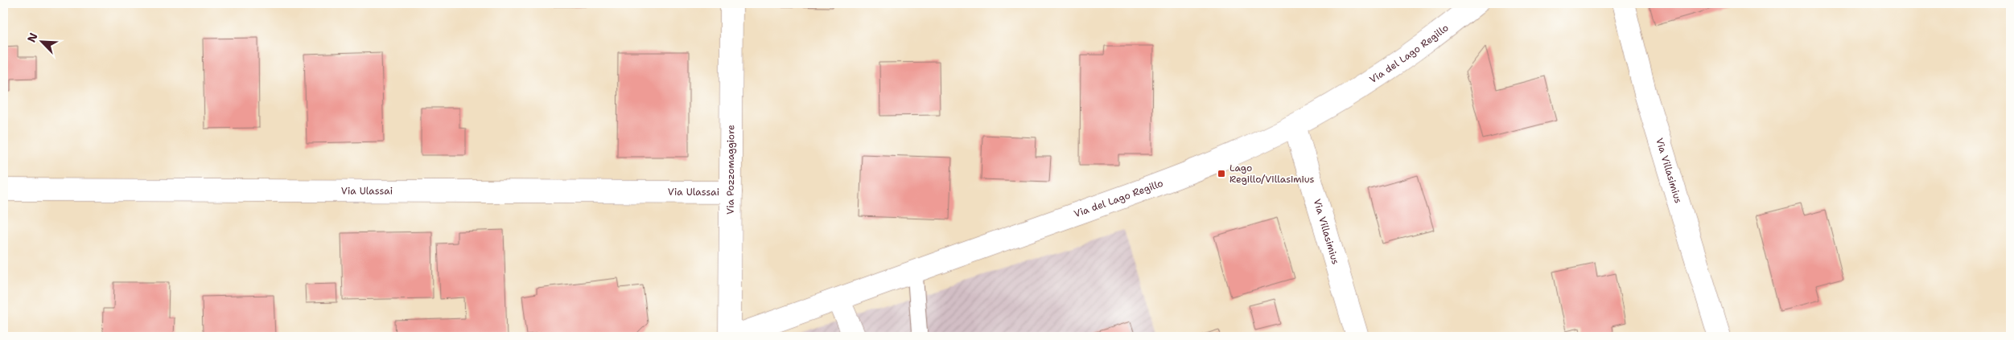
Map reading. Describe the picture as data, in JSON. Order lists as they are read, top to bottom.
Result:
{
  "streets": {
    "street": [
      "Via del Lago Regillo",
      "Via Pozzomaggiore",
      "Via Villasimius",
      "Via Ulassai"
    ]
  },
  "crossings": [
    ["Via del Lago Regillo", "Via Pozzomaggiore"],
    ["Via del Lago Regillo", "Via Villasimius"],
    ["Via Pozzomaggiore", "Via Ulassai"]
  ],
  "places": {
    "transit": ["Lago Regillo/Villasimius"]
  },
  "north": "top left"
}
